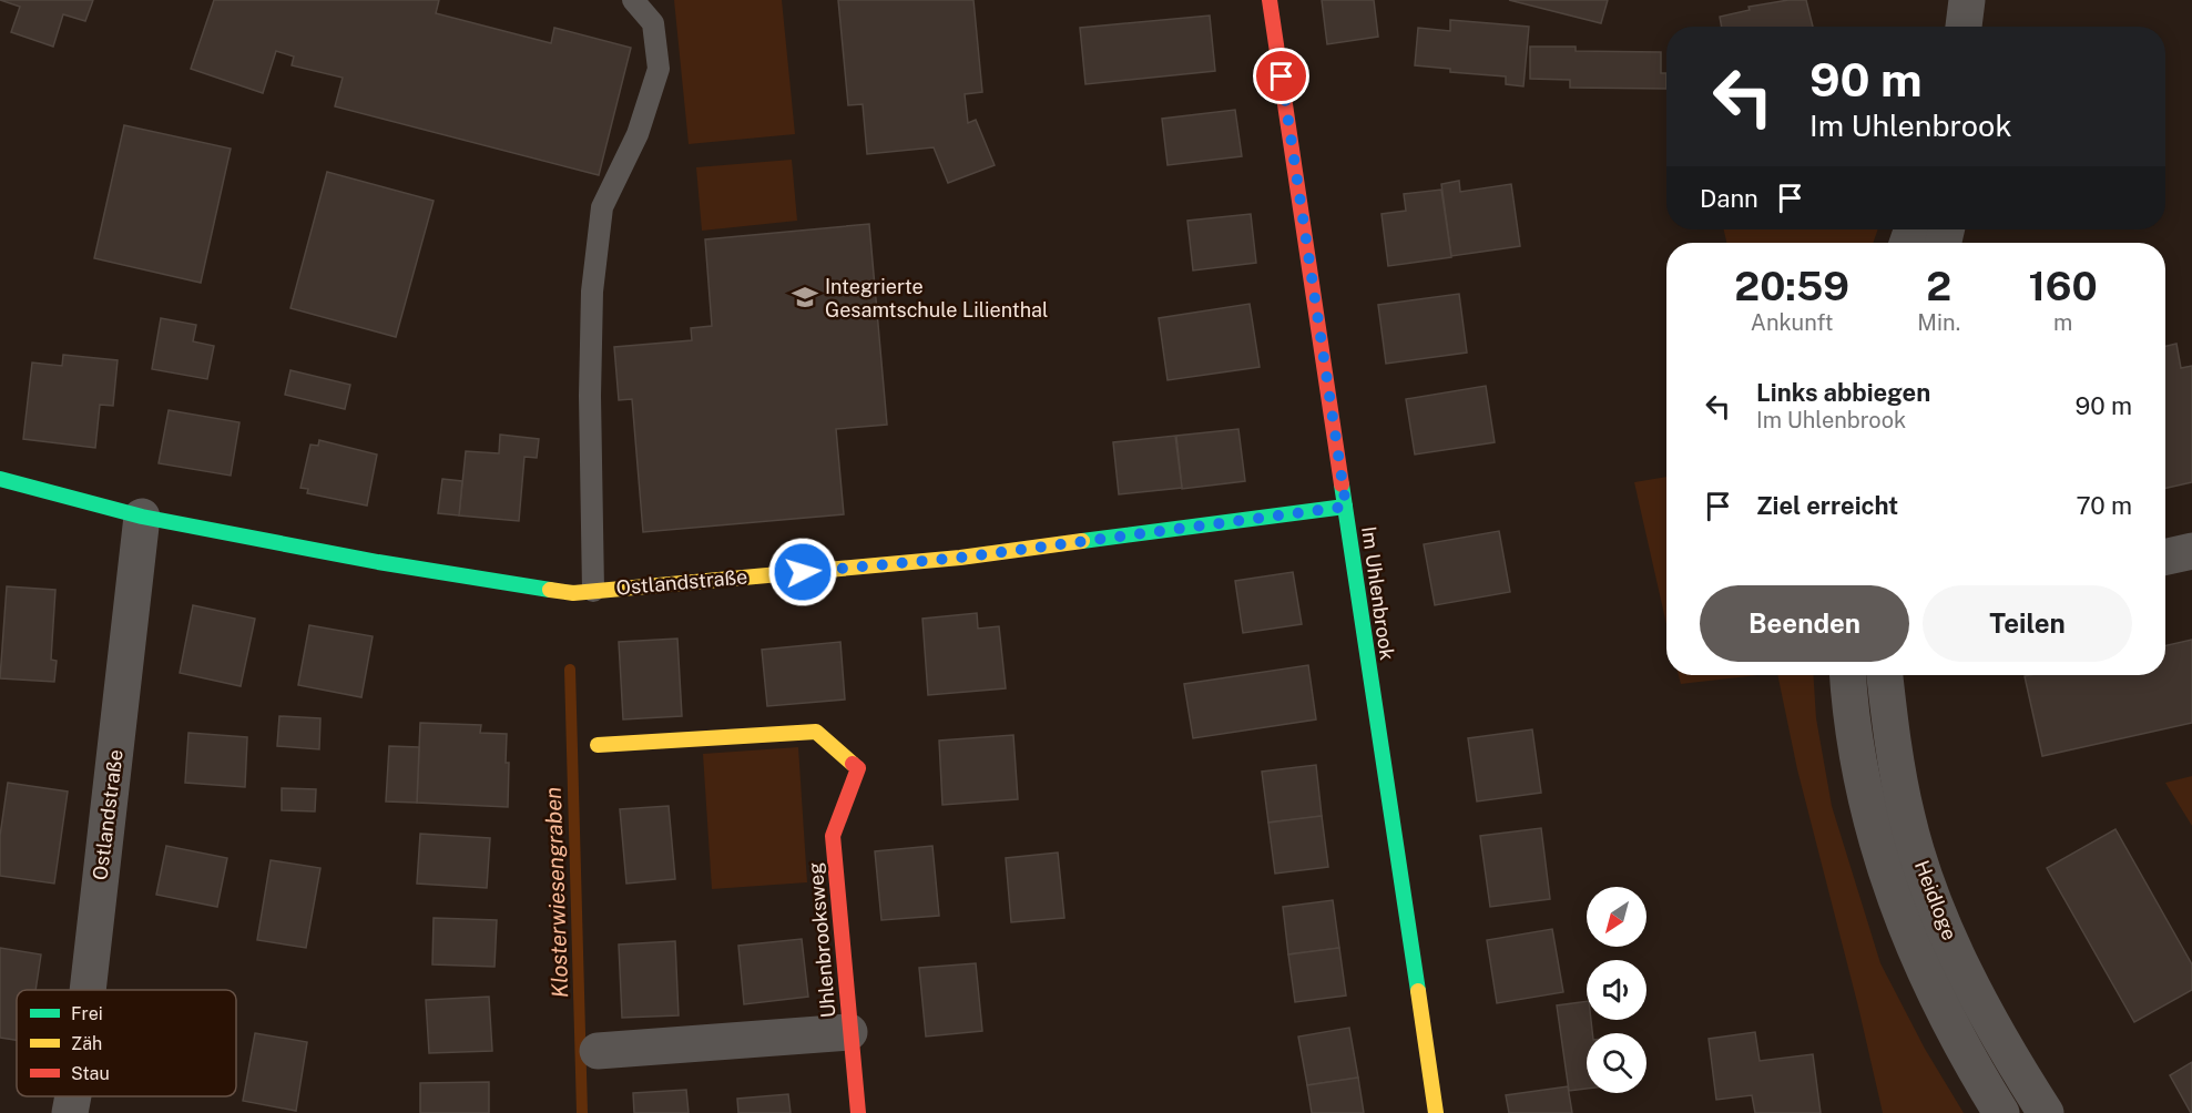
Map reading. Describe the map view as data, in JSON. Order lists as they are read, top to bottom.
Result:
{
  "streets": {
    "street": [
      "Ostlandstraße",
      "Im Uhlenbrook",
      "Heidloge",
      "Uhlenbrooksweg"
    ]
  },
  "crossings": [
    ["Ostlandstraße", "Im Uhlenbrook"]
  ],
  "water": ["Klosterwiesengraben"],
  "places": {
    "school or university": ["Integrierte Gesamtschule Lilienthal"]
  },
  "legend": ["Frei", "Zäh", "Stau"],
  "north": "bottom left",
  "page": {
    "turn": ["90 m", "Im Uhlenbrook"],
    "then": "Dann",
    "eta": [
      "20:59",
      "Ankunft",
      "2",
      "Min.",
      "160",
      "m"
    ],
    "list": [
      {
        "name": "Links abbiegen",
        "note": "Im Uhlenbrook",
        "value": "90 m"
      },
      {
        "name": "Ziel erreicht",
        "value": "70 m"
      }
    ],
    "buttons": ["Beenden", "Teilen"]
  }
}
